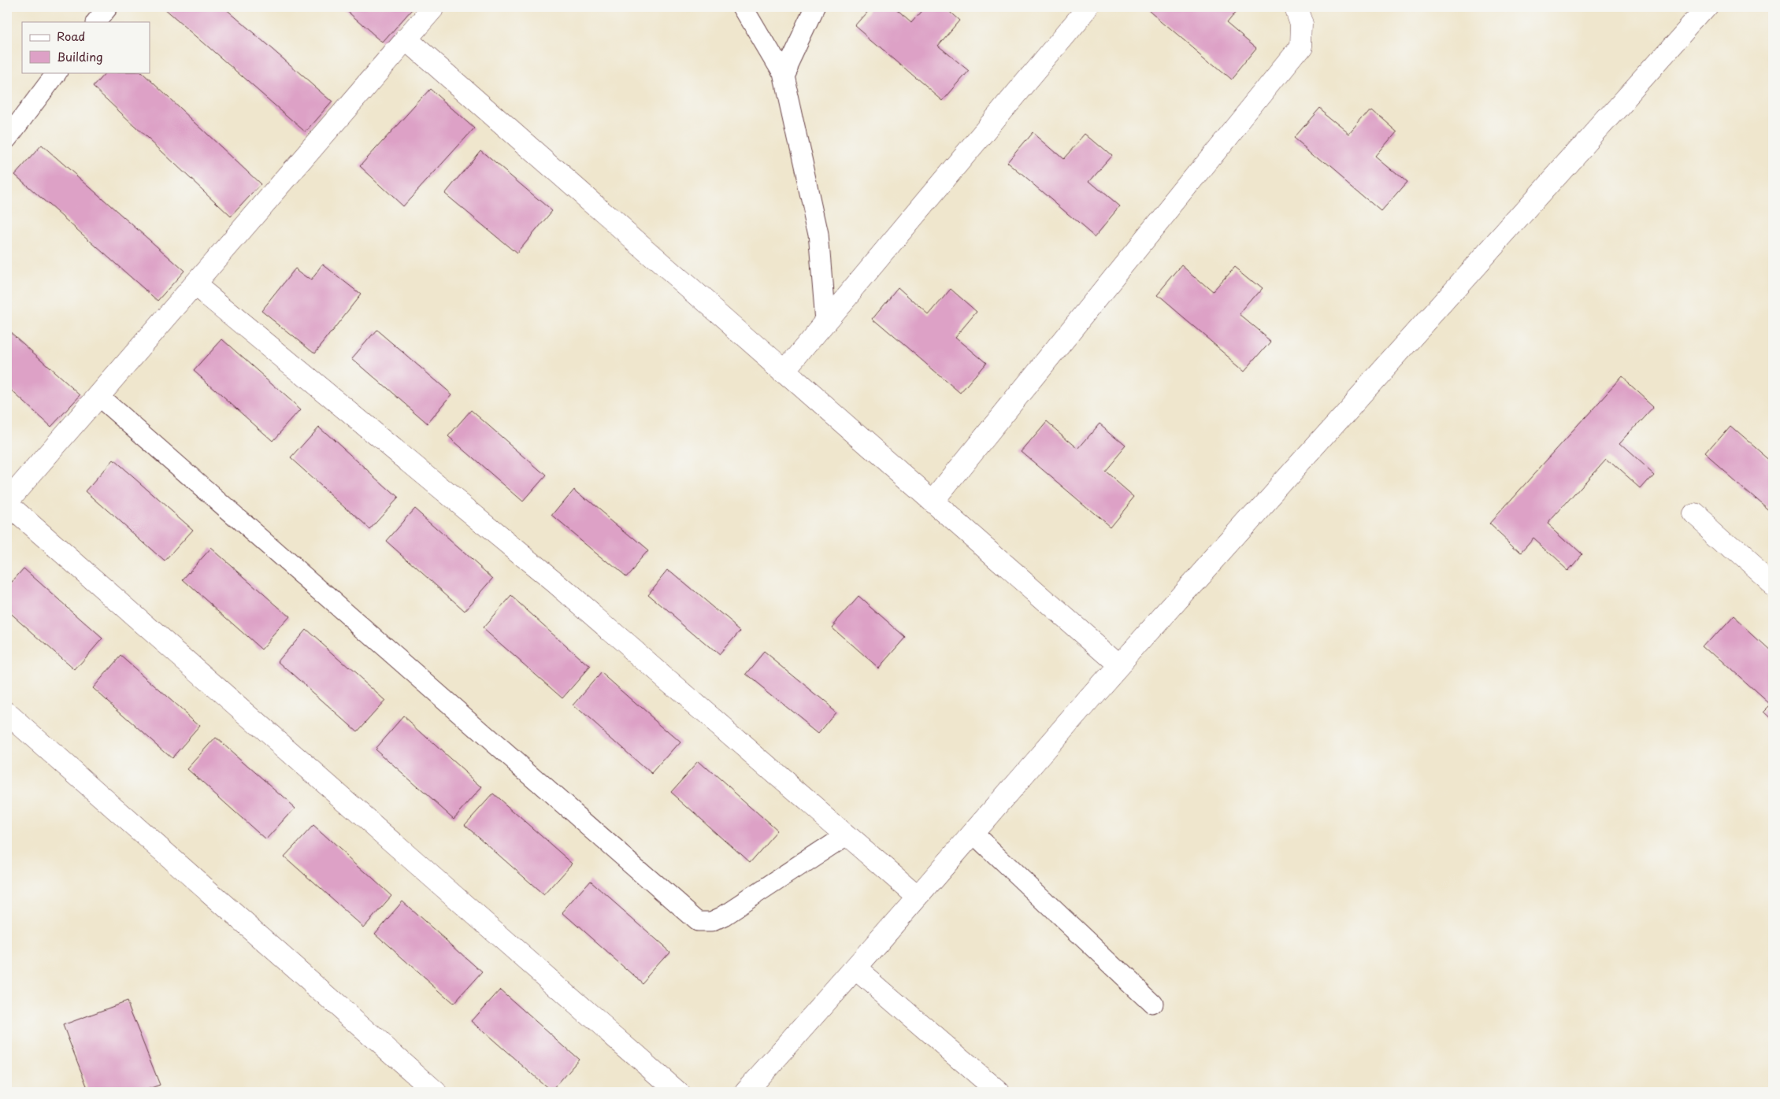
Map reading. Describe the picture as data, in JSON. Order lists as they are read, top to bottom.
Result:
{
  "legend": ["Road", "Building"]
}
